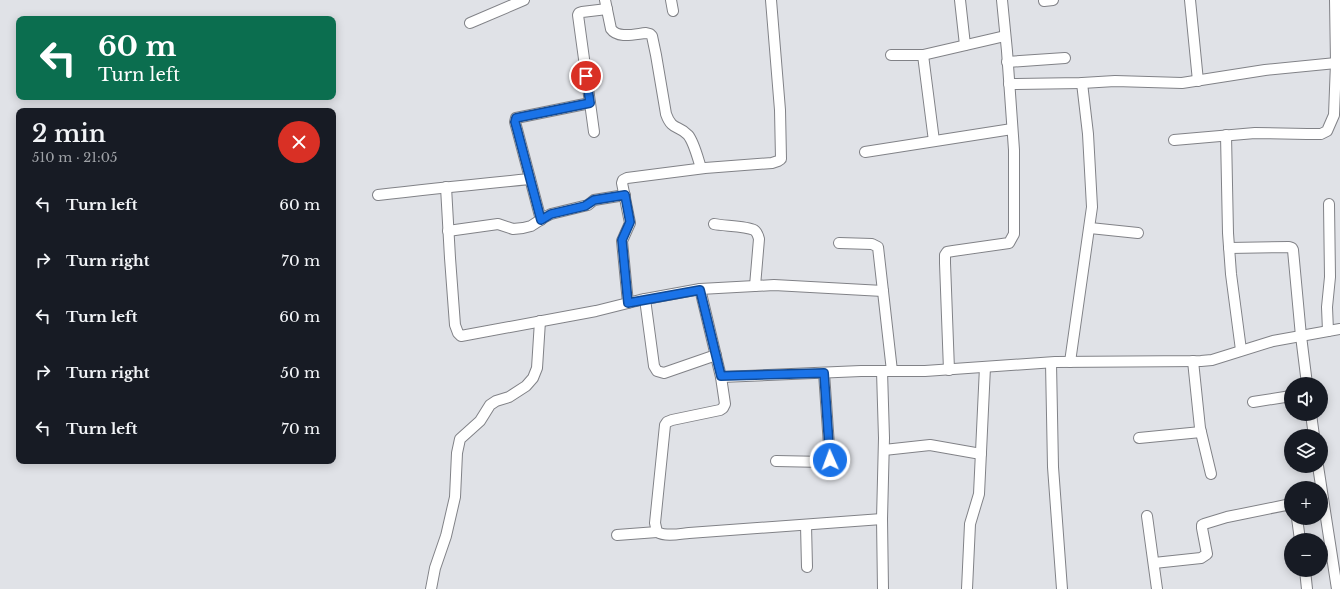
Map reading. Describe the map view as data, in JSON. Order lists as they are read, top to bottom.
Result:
{
  "page": {
    "turn": ["60 m", "Turn left"],
    "heading": ["2 min", "510 m · 21:05"],
    "list": [
      {
        "name": "Turn left",
        "value": "60 m"
      },
      {
        "name": "Turn right",
        "value": "70 m"
      },
      {
        "name": "Turn left",
        "value": "60 m"
      },
      {
        "name": "Turn right",
        "value": "50 m"
      },
      {
        "name": "Turn left",
        "value": "70 m"
      }
    ],
    "map_buttons": ["+", "−"]
  }
}
